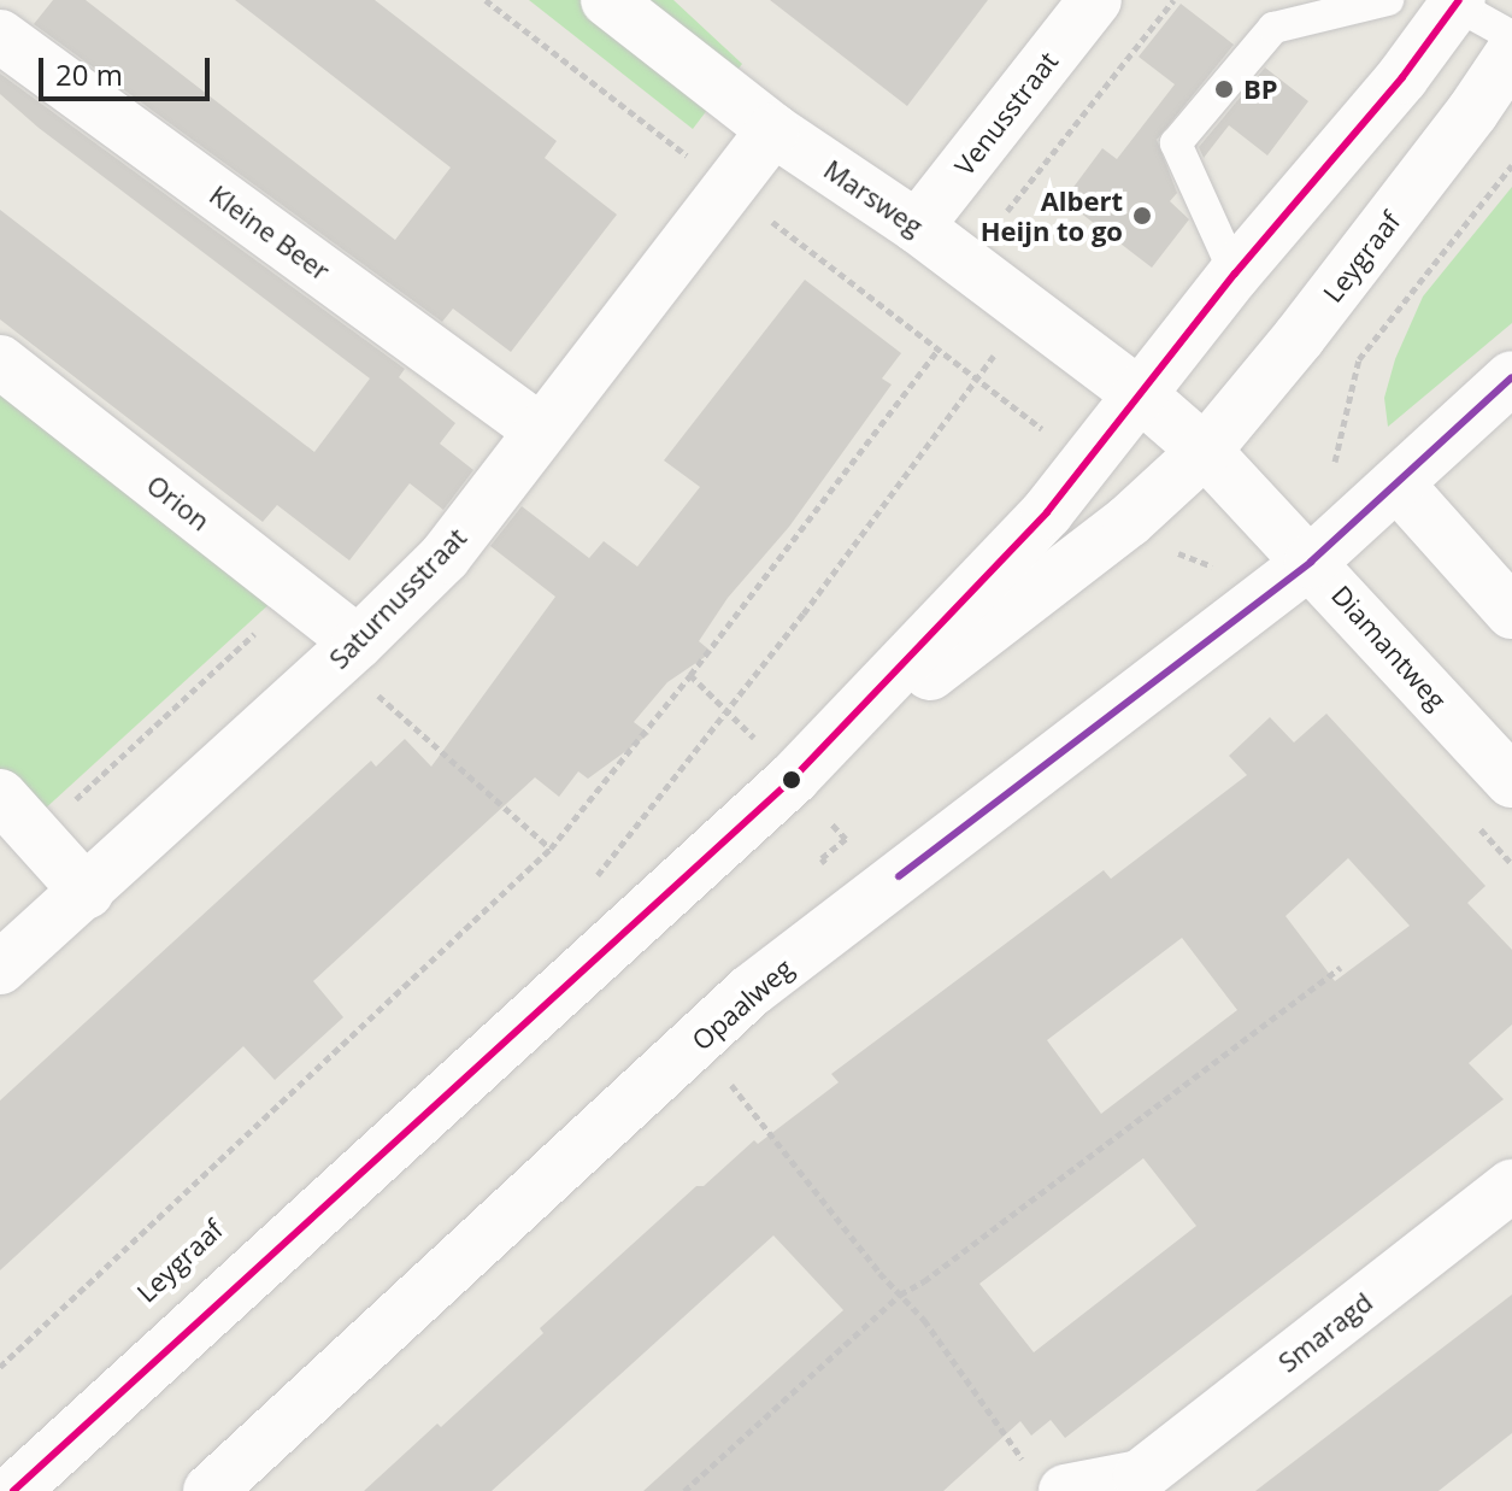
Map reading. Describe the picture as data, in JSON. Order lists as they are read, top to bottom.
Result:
{
  "streets": {
    "street": [
      "Venusstraat",
      "Marsweg",
      "Kleine Beer",
      "Leygraaf",
      "Orion",
      "Saturnusstraat",
      "Diamantweg",
      "Opaalweg",
      "Smaragd"
    ]
  },
  "crossings": [
    ["Venusstraat", "Marsweg"],
    ["Marsweg", "Leygraaf"],
    ["Marsweg", "Saturnusstraat"],
    ["Marsweg", "Diamantweg"],
    ["Kleine Beer", "Saturnusstraat"],
    ["Leygraaf", "Diamantweg"],
    ["Orion", "Saturnusstraat"],
    ["Diamantweg", "Opaalweg"]
  ],
  "places": ["BP", "Albert Heijn to go"],
  "scale_bar": "20 m"
}
